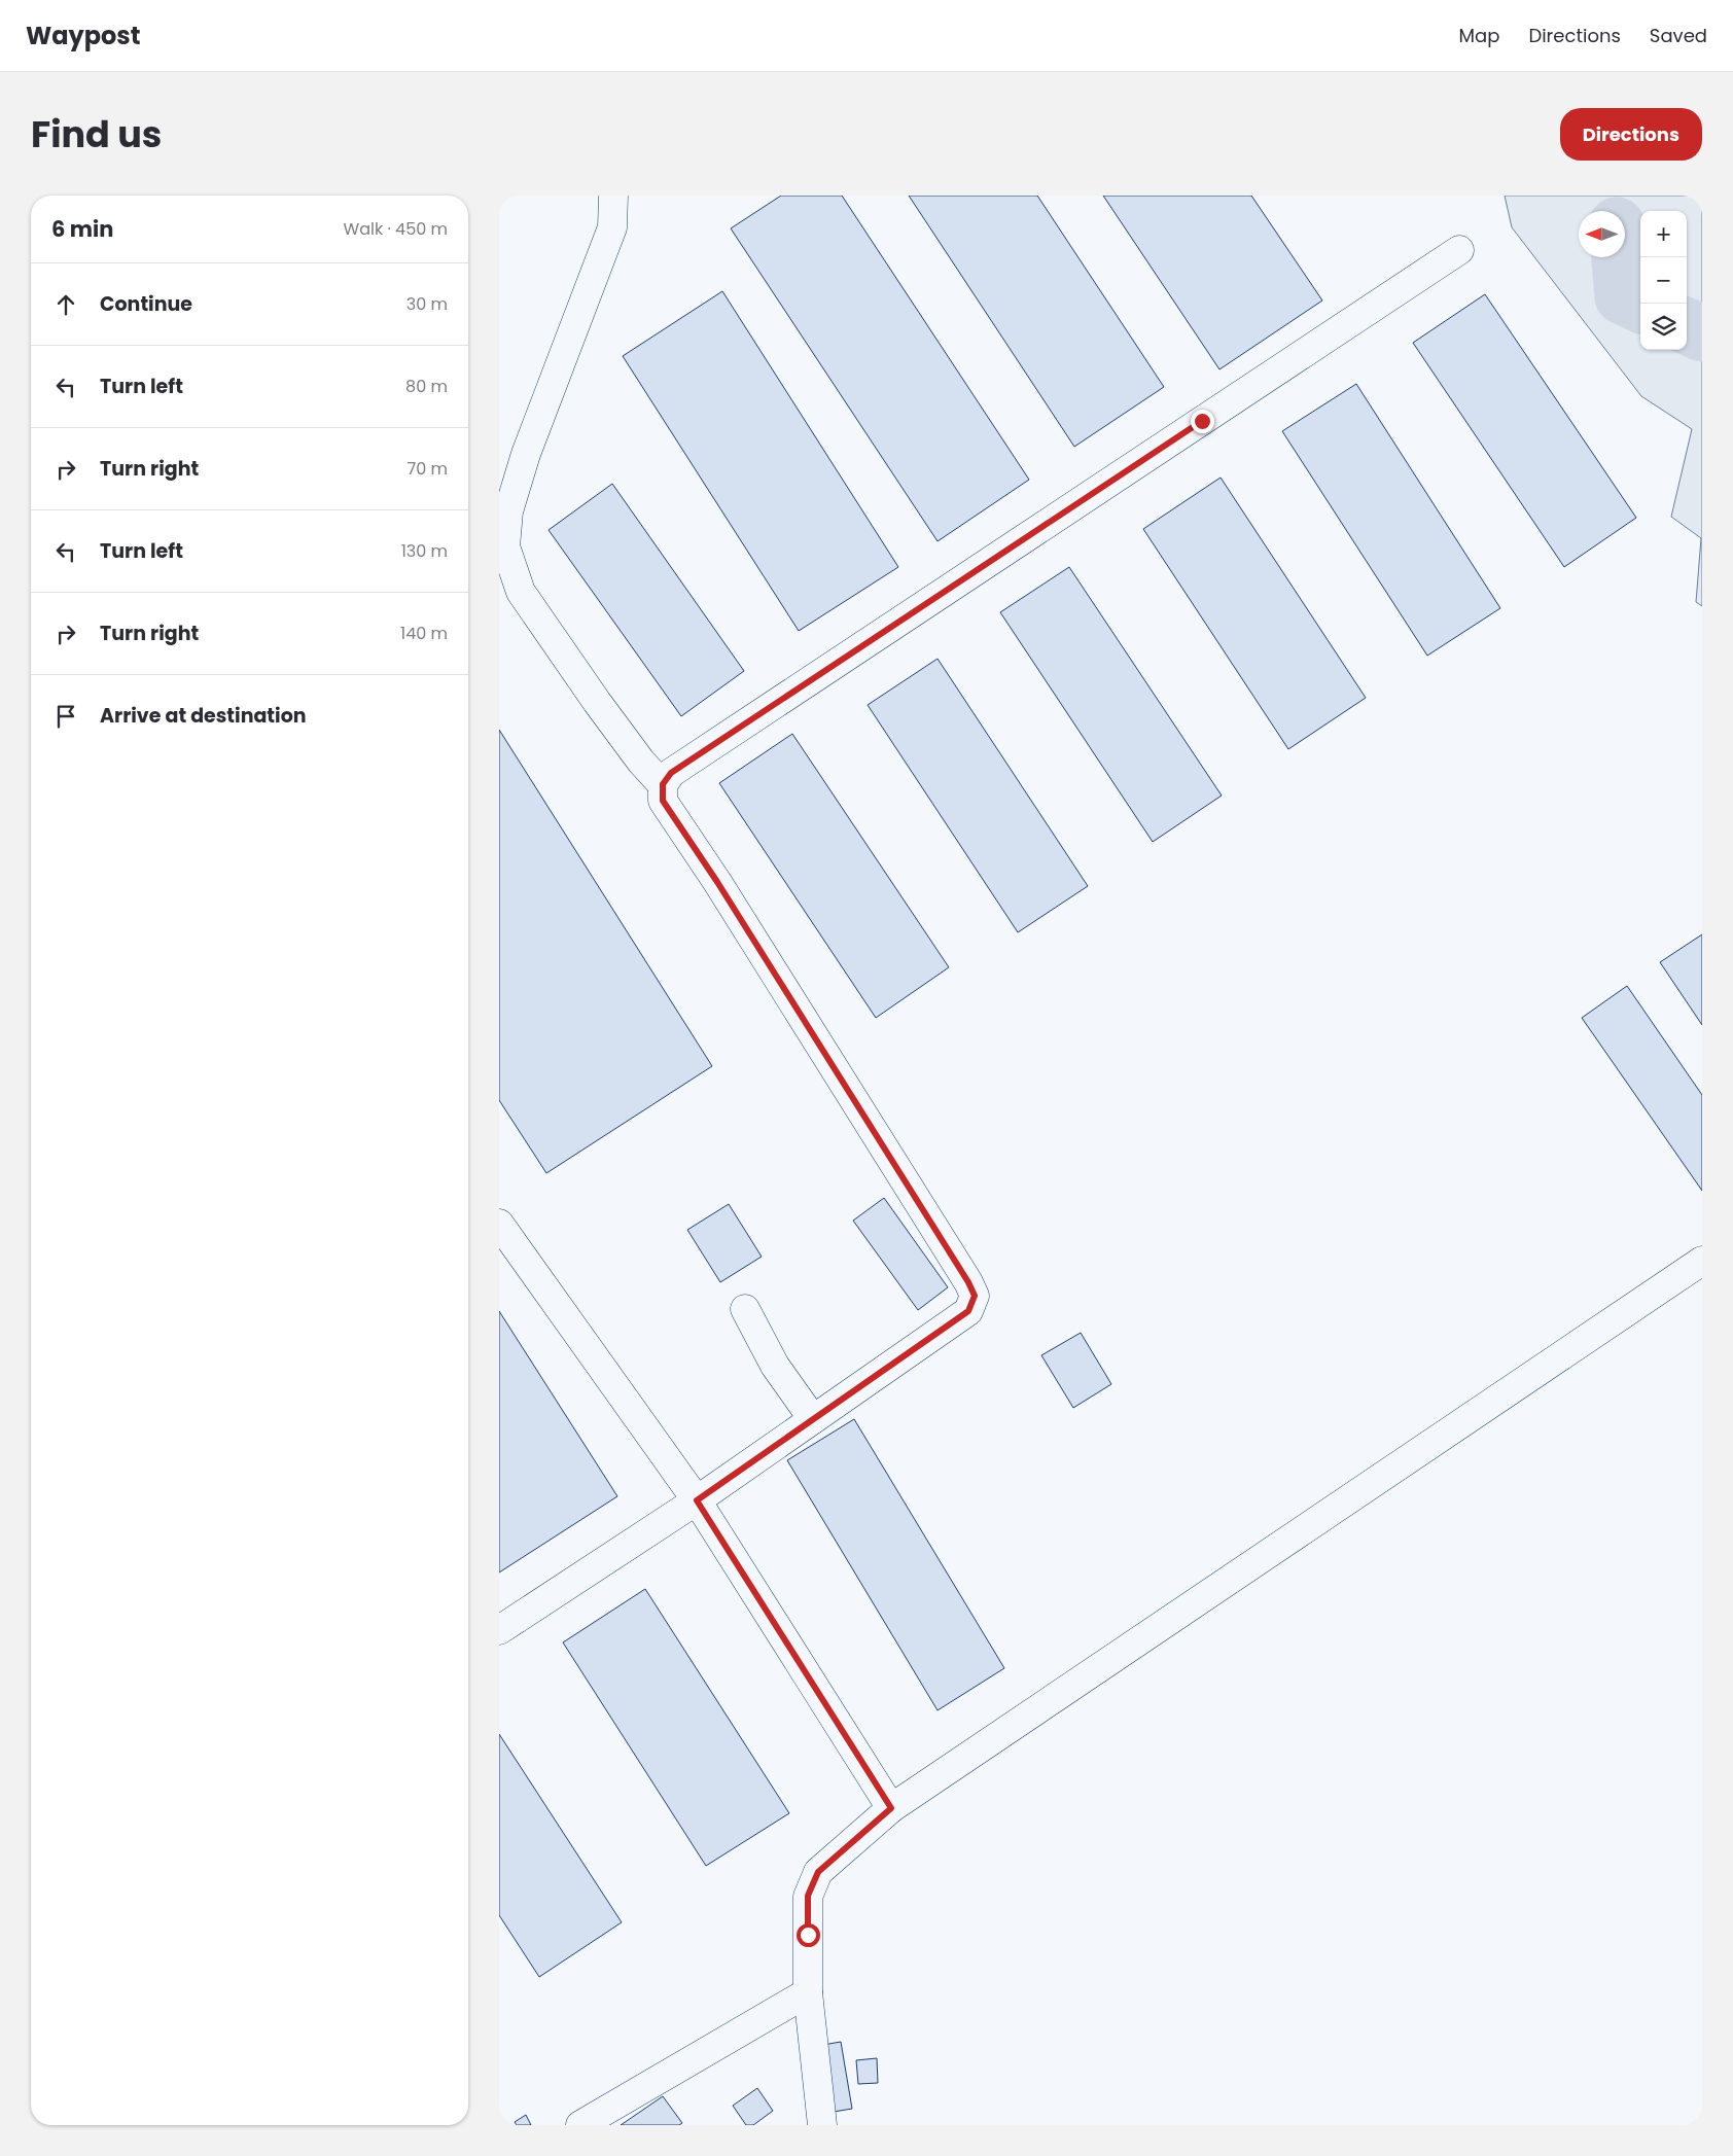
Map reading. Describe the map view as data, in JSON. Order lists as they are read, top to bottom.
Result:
{
  "north": "left",
  "page": {
    "header": "Waypost",
    "nav": ["Map", "Directions", "Saved"],
    "title": "Find us",
    "buttons": "Directions",
    "heading": ["6 min", "Walk · 450 m"],
    "map_buttons": ["+", "−"],
    "list": [
      ["Continue", "30 m"],
      ["Turn left", "80 m"],
      ["Turn right", "70 m"],
      ["Turn left", "130 m"],
      ["Turn right", "140 m"],
      "Arrive at destination"
    ]
  }
}
